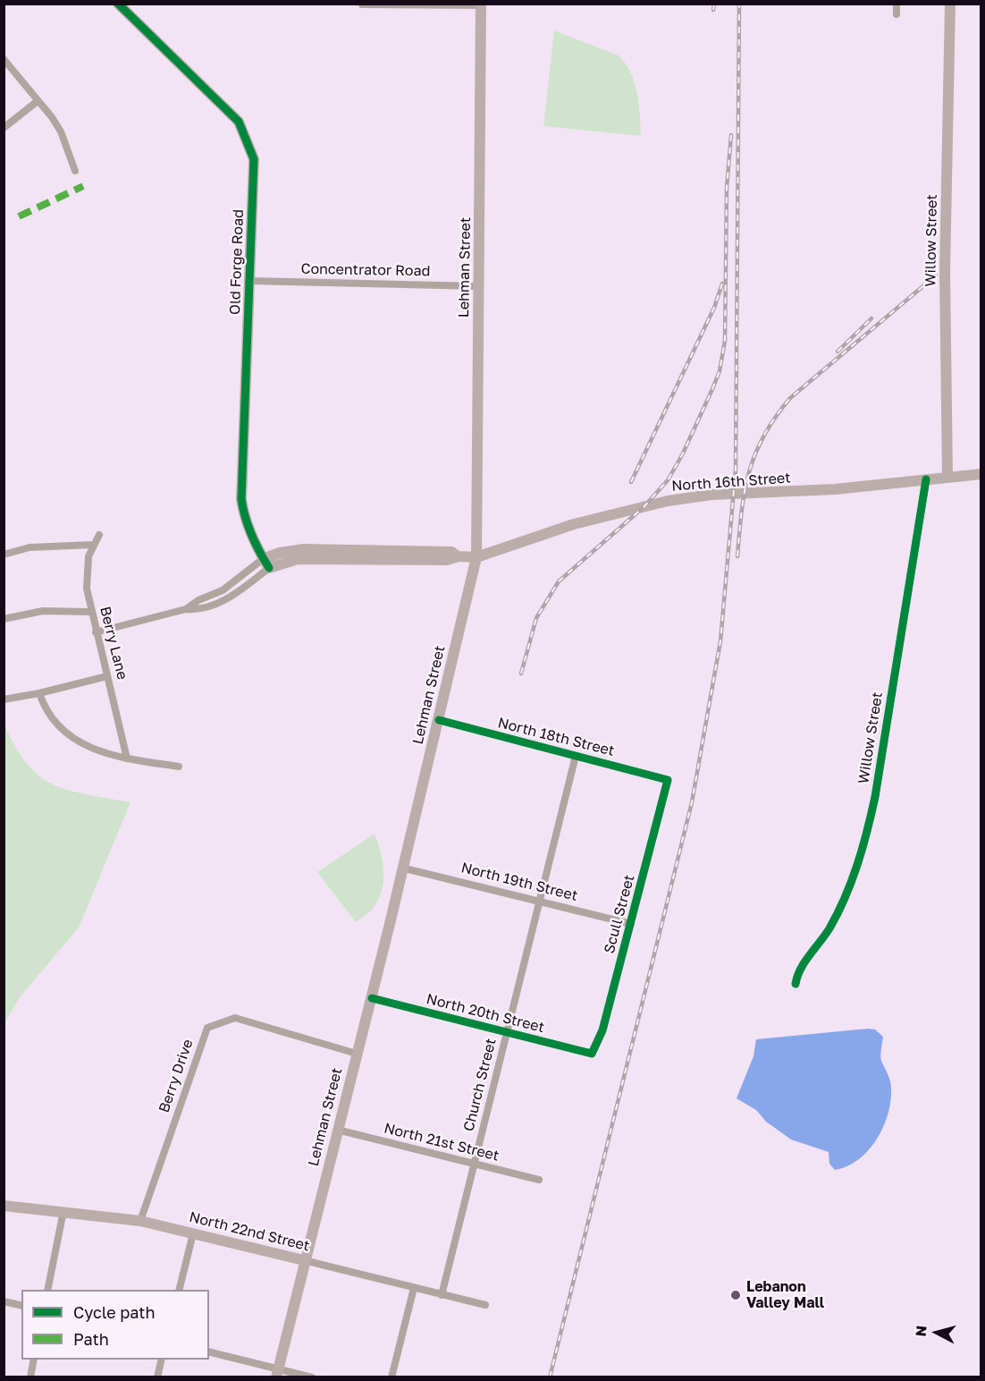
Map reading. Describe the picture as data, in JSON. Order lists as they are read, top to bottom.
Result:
{
  "streets": {
    "main road": [
      "Willow Street",
      "Old Forge Road",
      "Lehman Street",
      "North 16th Street",
      "North 22nd Street"
    ],
    "street": [
      "Concentrator Road",
      "Berry Lane",
      "North 18th Street",
      "North 19th Street",
      "Scull Street",
      "North 20th Street",
      "Berry Drive",
      "Church Street",
      "North 21st Street"
    ]
  },
  "crossings": [
    ["Willow Street", "North 16th Street"],
    ["Old Forge Road", "Concentrator Road"],
    ["Old Forge Road", "North 16th Street"],
    ["Lehman Street", "Concentrator Road"],
    ["Lehman Street", "North 16th Street"],
    ["Lehman Street", "North 18th Street"],
    ["Lehman Street", "North 19th Street"],
    ["Lehman Street", "North 20th Street"],
    ["Lehman Street", "Berry Drive"],
    ["Lehman Street", "North 21st Street"],
    ["Lehman Street", "North 22nd Street"],
    ["North 16th Street", "Berry Lane"],
    ["North 18th Street", "Scull Street"],
    ["North 18th Street", "Church Street"],
    ["North 19th Street", "Scull Street"],
    ["North 19th Street", "Church Street"],
    ["Scull Street", "North 20th Street"],
    ["North 20th Street", "Church Street"],
    ["Berry Drive", "North 22nd Street"],
    ["Church Street", "North 21st Street"],
    ["Church Street", "North 22nd Street"]
  ],
  "places": ["Lebanon Valley Mall"],
  "legend": ["Cycle path", "Path"],
  "north": "left"
}
